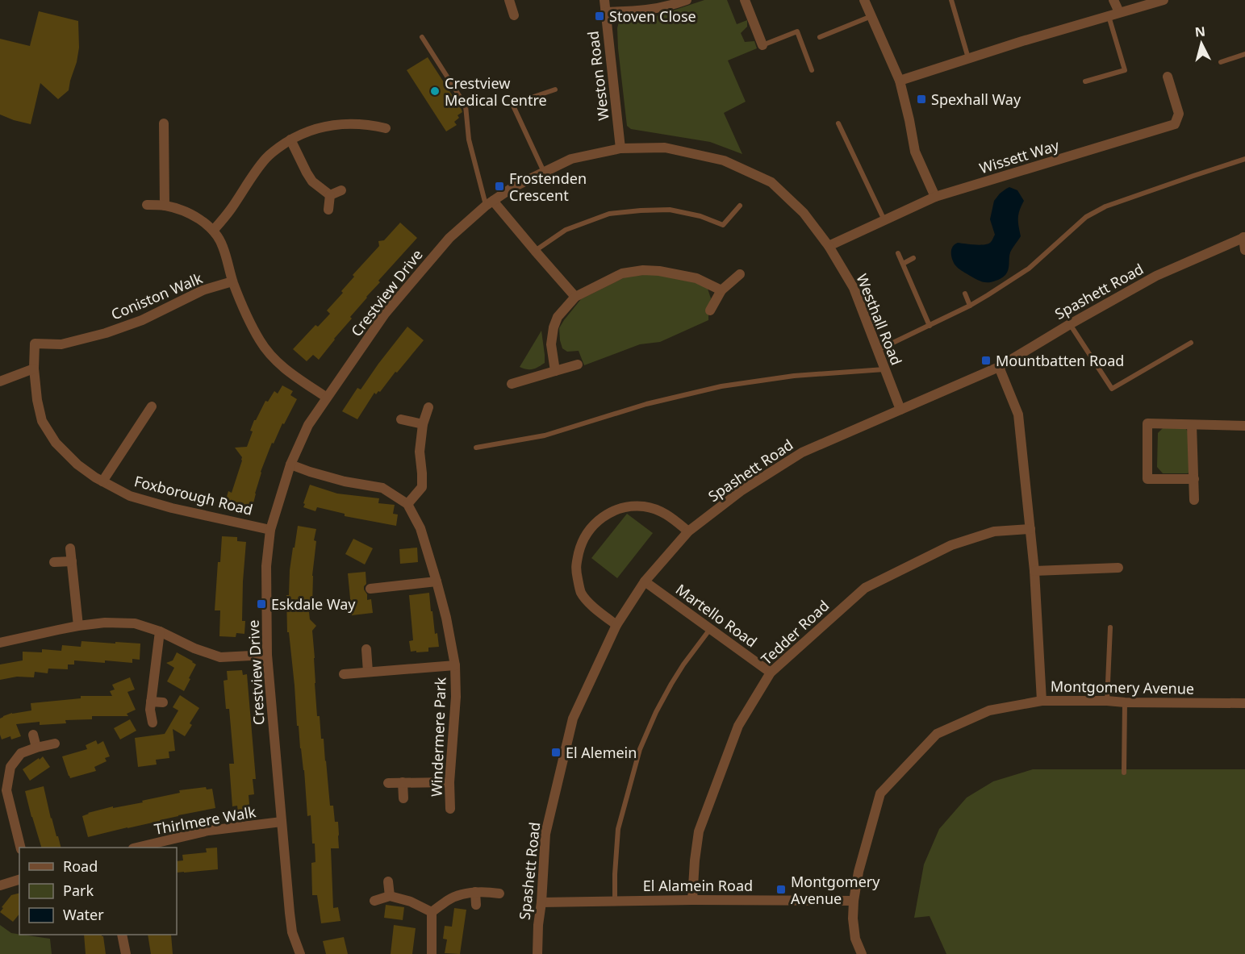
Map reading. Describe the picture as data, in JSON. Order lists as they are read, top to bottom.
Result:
{
  "streets": {
    "street": [
      "Weston Road",
      "Wissett Way",
      "Spashett Road",
      "Crestview Drive",
      "Coniston Walk",
      "Westhall Road",
      "Foxborough Road",
      "Martello Road",
      "Tedder Road",
      "Montgomery Avenue",
      "Windermere Park",
      "Thirlmere Walk",
      "El Alamein Road"
    ]
  },
  "crossings": [
    ["Weston Road", "Westhall Road"],
    ["Wissett Way", "Westhall Road"],
    ["Spashett Road", "Westhall Road"],
    ["Spashett Road", "Martello Road"],
    ["Spashett Road", "El Alamein Road"],
    ["Crestview Drive", "Westhall Road"],
    ["Crestview Drive", "Foxborough Road"],
    ["Crestview Drive", "Windermere Park"],
    ["Crestview Drive", "Thirlmere Walk"],
    ["Coniston Walk", "Foxborough Road"],
    ["Martello Road", "Tedder Road"],
    ["Tedder Road", "El Alamein Road"],
    ["Montgomery Avenue", "El Alamein Road"]
  ],
  "places": {
    "transit": [
      "Stoven Close",
      "Spexhall Way",
      "Frostenden Crescent",
      "Mountbatten Road",
      "Eskdale Way",
      "El Alemein",
      "Montgomery Avenue"
    ],
    "other": ["Crestview Medical Centre"]
  },
  "legend": ["Road", "Park", "Water"],
  "north": "top"
}
